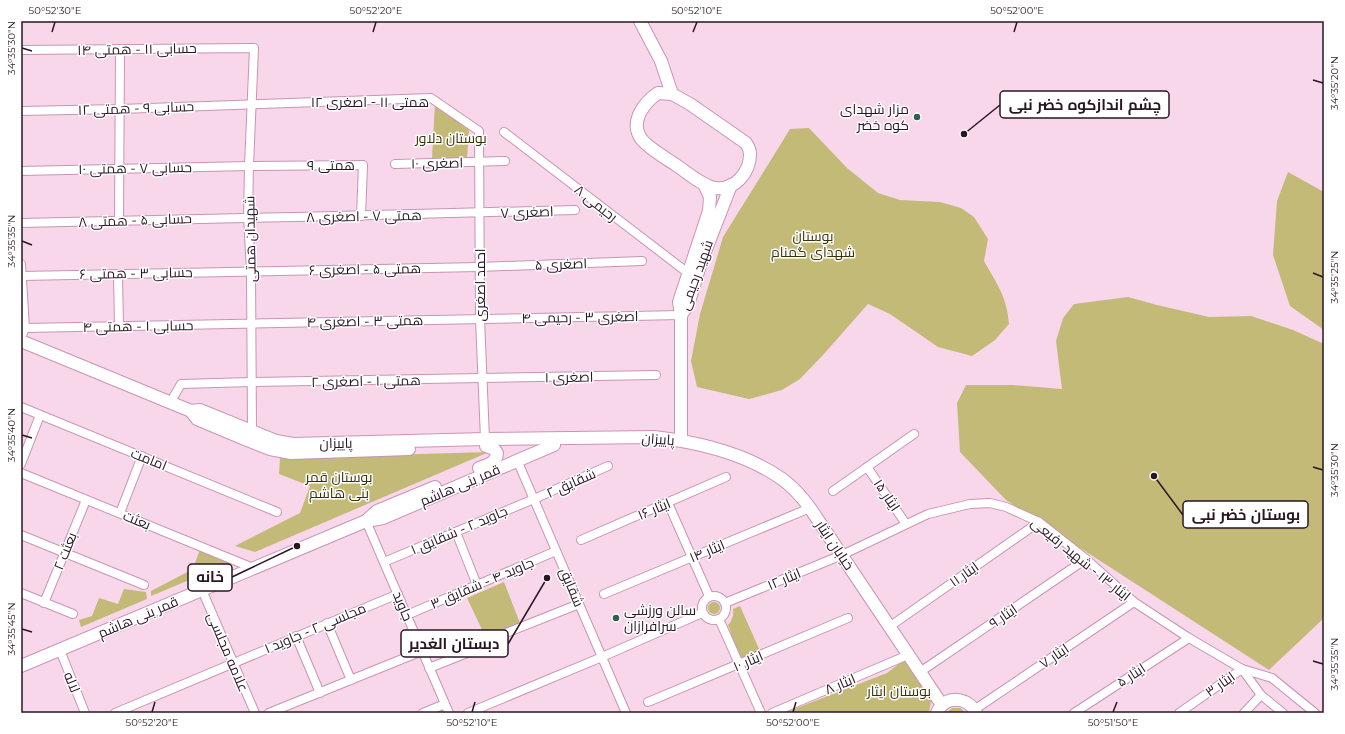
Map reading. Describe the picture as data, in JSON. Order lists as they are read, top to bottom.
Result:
{
  "streets": {
    "street": [
      "حسابی ۱۱ - همتی ۱۴",
      "همتی ۱۱ - اصغری ۱۲",
      "حسابی ۹ - همتی ۱۲",
      "اصغری ۱۰",
      "همتی ۹",
      "حسابی ۷ - همتی ۱۰",
      "رحیمی ۸",
      "اصغری ۷",
      "همتی ۷ - اصغری ۸",
      "حسابی ۵ - همتی ۸",
      "شهیدان همتی",
      "اصغری ۵",
      "همتی ۵ - اصغری ۶",
      "حسابی ۳ - همتی ۶",
      "شهید رحیمی",
      "احمد اصغری",
      "اصغری ۳ - رحیمی ۴",
      "همتی ۳ - اصغری ۴",
      "حسابی ۱ - همتی ۴",
      "اصغری ۱",
      "همتی ۱ - اصغری ۲",
      "پاییزان",
      "امامت",
      "شقایق ۲",
      "قمر بنی هاشم",
      "ایثار ۱۵",
      "ایثار ۱۶",
      "بعثت",
      "جاوید ۲ - شقایق ۱",
      "خیابان ایثار",
      "بعثت ۲",
      "ایثار ۱۴",
      "ایثار ۱۳ - شهید رفیعی",
      "ایثار ۱۱",
      "ایثار ۱۲",
      "جاوید ۴ - شقایق ۳",
      "شقایق",
      "جاوید",
      "ایثار ۹",
      "مجلسی ۲ - جاوید ۱",
      "علامه مجلسی",
      "ایثار ۷",
      "ایثار ۱۰",
      "ایثار ۵",
      "لاله",
      "ایثار ۸",
      "ایثار ۳"
    ]
  },
  "crossings": [
    ["حسابی ۱۱ - همتی ۱۴", "شهیدان همتی"],
    ["همتی ۱۱ - اصغری ۱۲", "حسابی ۹ - همتی ۱۲"],
    ["همتی ۱۱ - اصغری ۱۲", "شهیدان همتی"],
    ["همتی ۱۱ - اصغری ۱۲", "احمد اصغری"],
    ["حسابی ۹ - همتی ۱۲", "شهیدان همتی"],
    ["اصغری ۱۰", "احمد اصغری"],
    ["همتی ۹", "حسابی ۷ - همتی ۱۰"],
    ["همتی ۹", "همتی ۷ - اصغری ۸"],
    ["همتی ۹", "شهیدان همتی"],
    ["حسابی ۷ - همتی ۱۰", "شهیدان همتی"],
    ["اصغری ۷", "همتی ۷ - اصغری ۸"],
    ["اصغری ۷", "احمد اصغری"],
    ["همتی ۷ - اصغری ۸", "حسابی ۵ - همتی ۸"],
    ["همتی ۷ - اصغری ۸", "شهیدان همتی"],
    ["همتی ۷ - اصغری ۸", "احمد اصغری"],
    ["حسابی ۵ - همتی ۸", "شهیدان همتی"],
    ["شهیدان همتی", "همتی ۵ - اصغری ۶"],
    ["شهیدان همتی", "حسابی ۳ - همتی ۶"],
    ["شهیدان همتی", "همتی ۳ - اصغری ۴"],
    ["شهیدان همتی", "حسابی ۱ - همتی ۴"],
    ["شهیدان همتی", "همتی ۱ - اصغری ۲"],
    ["شهیدان همتی", "پاییزان"],
    ["اصغری ۵", "همتی ۵ - اصغری ۶"],
    ["اصغری ۵", "احمد اصغری"],
    ["همتی ۵ - اصغری ۶", "حسابی ۳ - همتی ۶"],
    ["همتی ۵ - اصغری ۶", "احمد اصغری"],
    ["شهید رحیمی", "اصغری ۳ - رحیمی ۴"],
    ["شهید رحیمی", "پاییزان"],
    ["شهید رحیمی", "خیابان ایثار"],
    ["احمد اصغری", "اصغری ۳ - رحیمی ۴"],
    ["احمد اصغری", "همتی ۳ - اصغری ۴"],
    ["احمد اصغری", "اصغری ۱"],
    ["احمد اصغری", "همتی ۱ - اصغری ۲"],
    ["احمد اصغری", "پاییزان"],
    ["احمد اصغری", "قمر بنی هاشم"],
    ["اصغری ۳ - رحیمی ۴", "همتی ۳ - اصغری ۴"],
    ["همتی ۳ - اصغری ۴", "حسابی ۱ - همتی ۴"],
    ["اصغری ۱", "همتی ۱ - اصغری ۲"],
    ["همتی ۱ - اصغری ۲", "پاییزان"],
    ["پاییزان", "قمر بنی هاشم"],
    ["پاییزان", "خیابان ایثار"],
    ["شقایق ۲", "جاوید ۲ - شقایق ۱"],
    ["شقایق ۲", "شقایق"],
    ["قمر بنی هاشم", "بعثت"],
    ["قمر بنی هاشم", "شقایق"],
    ["قمر بنی هاشم", "جاوید"],
    ["قمر بنی هاشم", "علامه مجلسی"],
    ["قمر بنی هاشم", "لاله"],
    ["ایثار ۱۵", "ایثار ۱۳ - شهید رفیعی"],
    ["بعثت", "بعثت ۲"],
    ["جاوید ۲ - شقایق ۱", "شقایق"],
    ["جاوید ۲ - شقایق ۱", "جاوید"],
    ["خیابان ایثار", "ایثار ۱۴"],
    ["خیابان ایثار", "ایثار ۱۳ - شهید رفیعی"],
    ["خیابان ایثار", "ایثار ۱۱"],
    ["خیابان ایثار", "ایثار ۱۲"],
    ["خیابان ایثار", "ایثار ۹"],
    ["خیابان ایثار", "ایثار ۸"],
    ["ایثار ۱۳ - شهید رفیعی", "ایثار ۱۱"],
    ["ایثار ۱۳ - شهید رفیعی", "ایثار ۱۲"],
    ["ایثار ۱۳ - شهید رفیعی", "ایثار ۹"],
    ["ایثار ۱۳ - شهید رفیعی", "ایثار ۷"],
    ["ایثار ۱۳ - شهید رفیعی", "ایثار ۵"],
    ["ایثار ۱۳ - شهید رفیعی", "ایثار ۳"],
    ["جاوید ۴ - شقایق ۳", "شقایق"],
    ["جاوید ۴ - شقایق ۳", "جاوید"],
    ["جاوید", "مجلسی ۲ - جاوید ۱"],
    ["مجلسی ۲ - جاوید ۱", "علامه مجلسی"]
  ],
  "parks": [
    "بوستان دلاور",
    "بوستان شهدای گمنام",
    "بوستان قمر بنی هاشم",
    "بوستان ایثار"
  ],
  "places": [
    "مزار شهدای کوه خضر",
    "چشم اندازکوه خضر نبی",
    "بوستان خضر نبی",
    "خانه",
    "دبستان الغدیر",
    "سالن ورزشی سرافرازان"
  ],
  "coordinates": [
    "50°52'30\"E",
    "50°52'20\"E",
    "50°52'10\"E",
    "50°52'00\"E",
    "34°35'30\"N",
    "34°35'20\"N",
    "34°35'35\"N",
    "34°35'25\"N",
    "34°35'40\"N",
    "34°35'45\"N",
    "50°51'50\"E"
  ]
}
